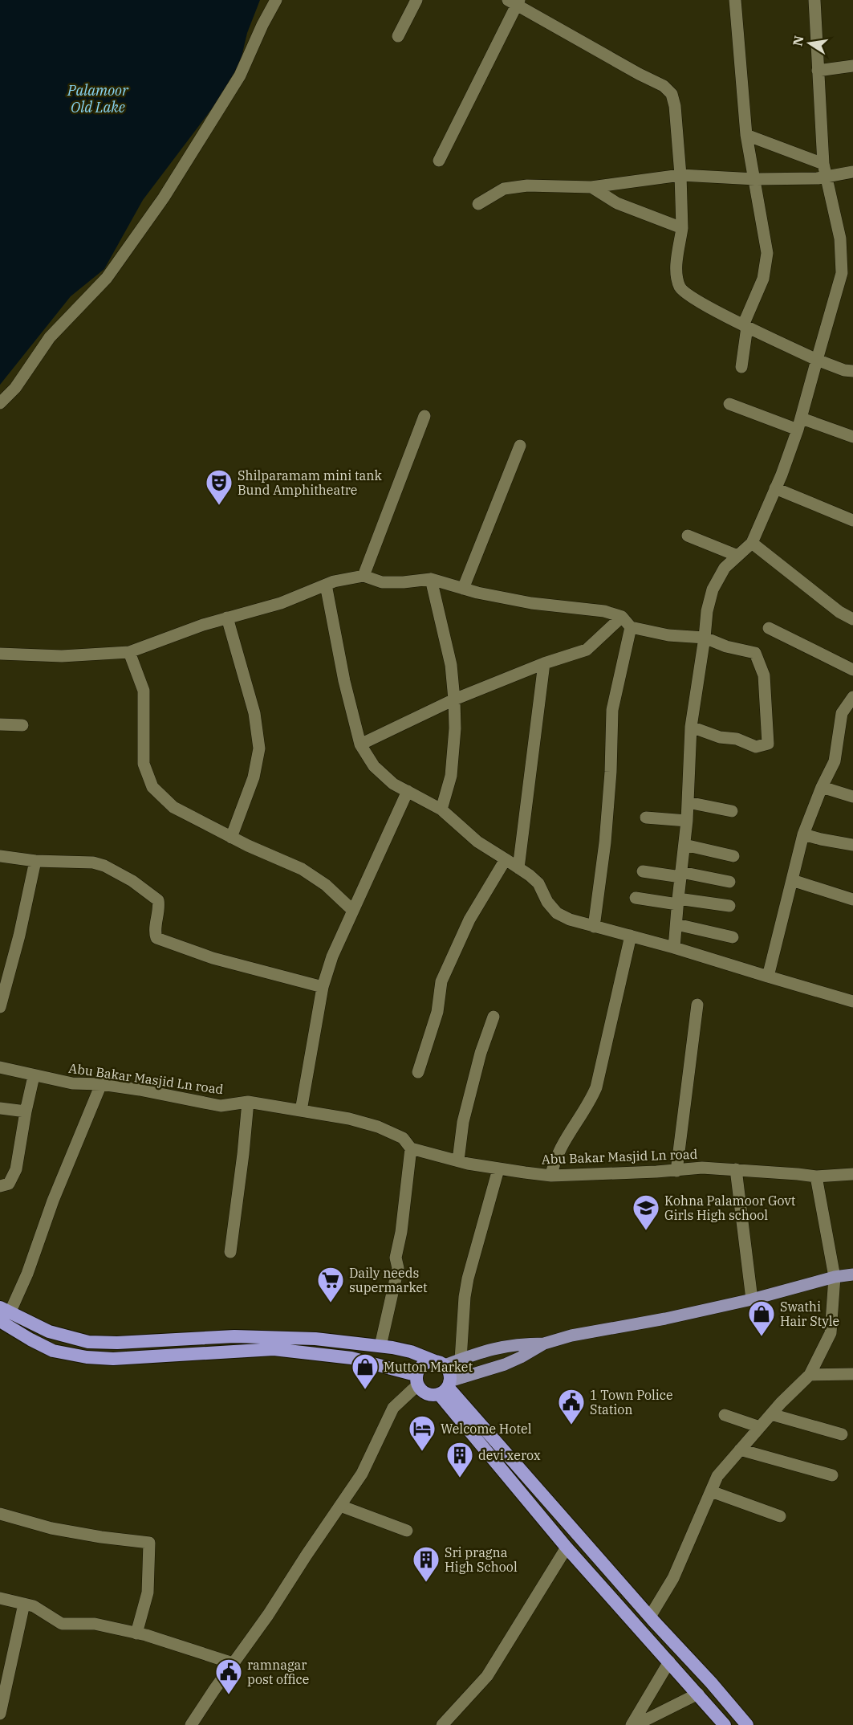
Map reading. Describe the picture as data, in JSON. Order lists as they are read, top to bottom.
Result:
{
  "streets": {
    "street": ["Abu Bakar Masjid Ln road"]
  },
  "water": ["Palamoor Old Lake"],
  "places": {
    "theatre": ["Shilparamam mini tank Bund Amphitheatre"],
    "school or university": ["Kohna Palamoor Govt Girls High school"],
    "supermarket": ["Daily needs supermarket"],
    "shop": ["Swathi Hair Style", "Mutton Market"],
    "public building": ["1 Town Police Station", "ramnagar post office"],
    "hotel": ["Welcome Hotel"],
    "building": ["devi xerox", "Sri pragna High School"]
  },
  "north": "left"
}
